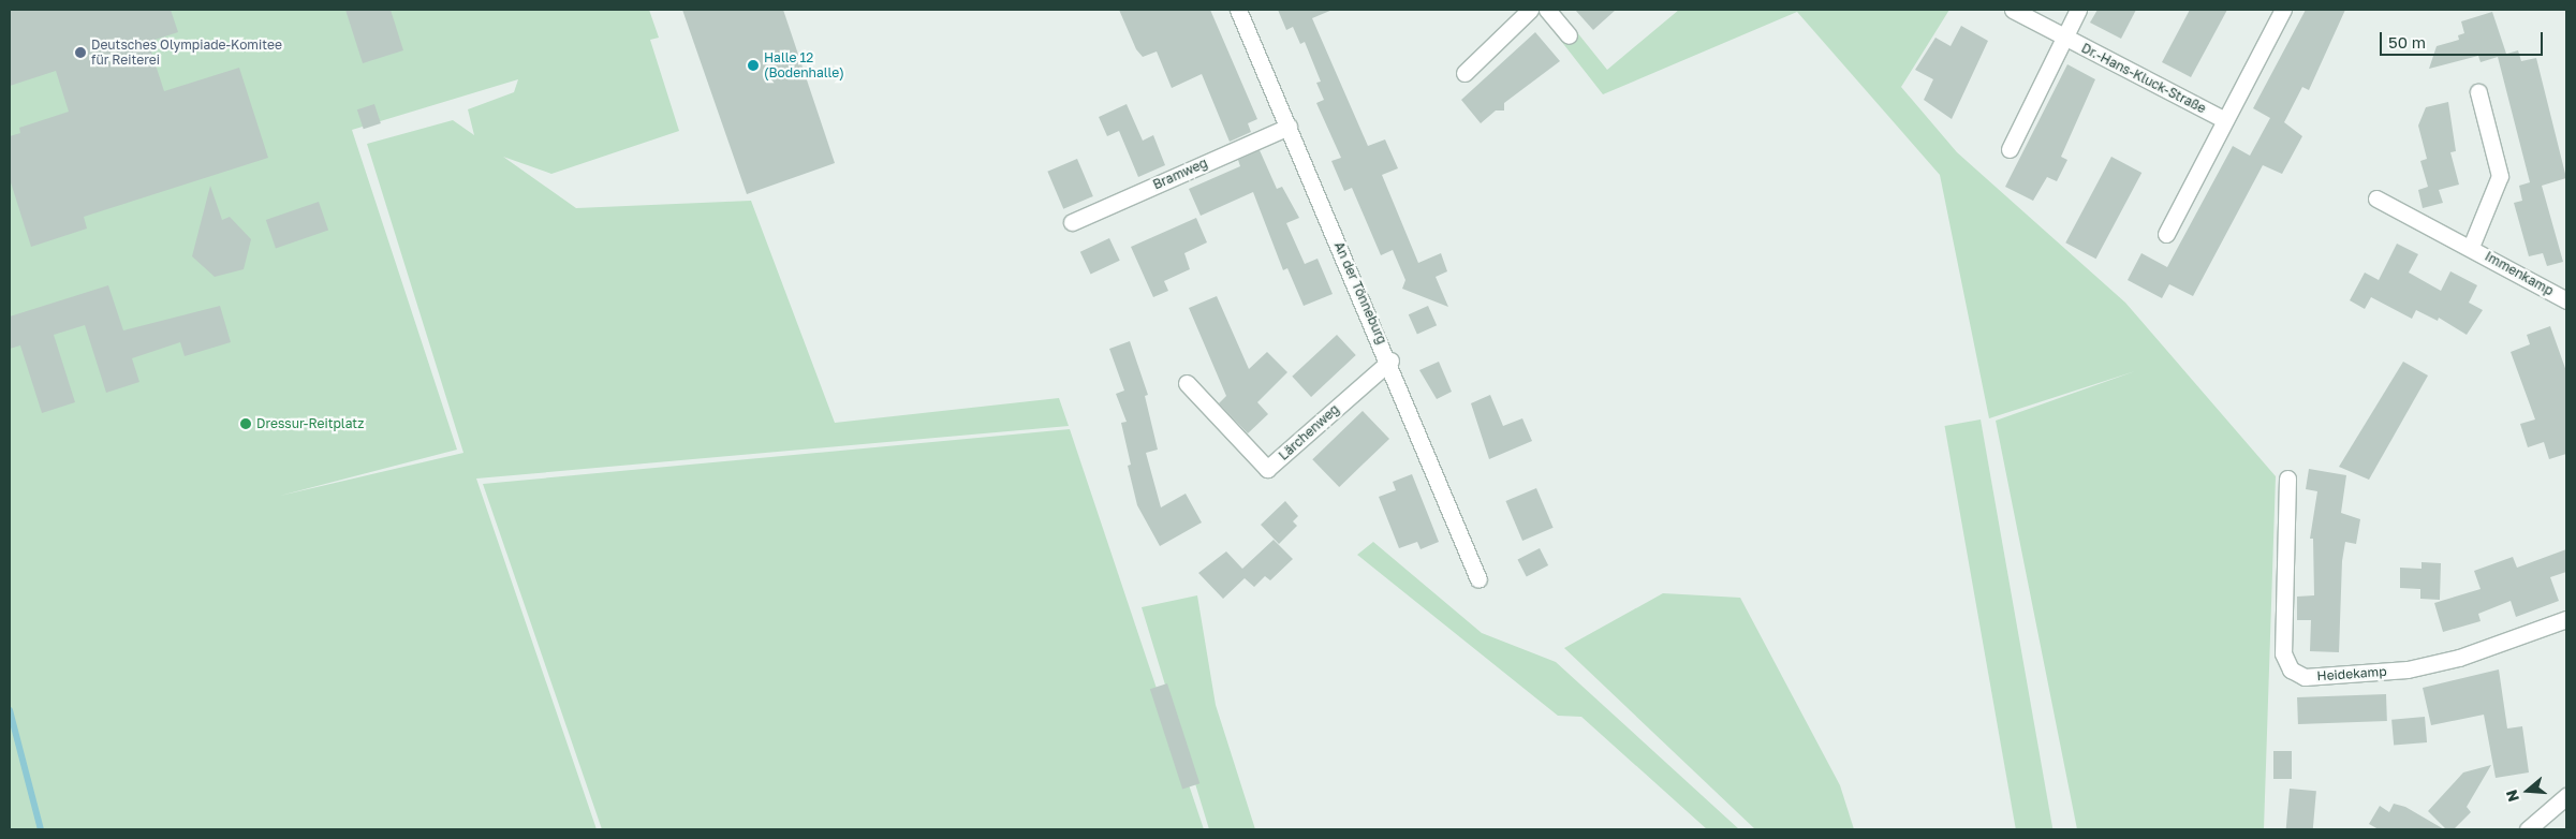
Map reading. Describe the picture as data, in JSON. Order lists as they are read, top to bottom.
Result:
{
  "streets": {
    "street": [
      "Dr.-Hans-Kluck-Straße",
      "Bramweg",
      "Immenkamp",
      "An der Tönneburg",
      "Lärchenweg",
      "Heidekamp"
    ]
  },
  "crossings": [
    ["Bramweg", "An der Tönneburg"],
    ["An der Tönneburg", "Lärchenweg"]
  ],
  "places": ["Deutsches Olympiade-Komitee für Reiterei", "Halle 12 (Bodenhalle)", "Dressur-Reitplatz"],
  "scale_bar": "50 m",
  "north": "left"
}
